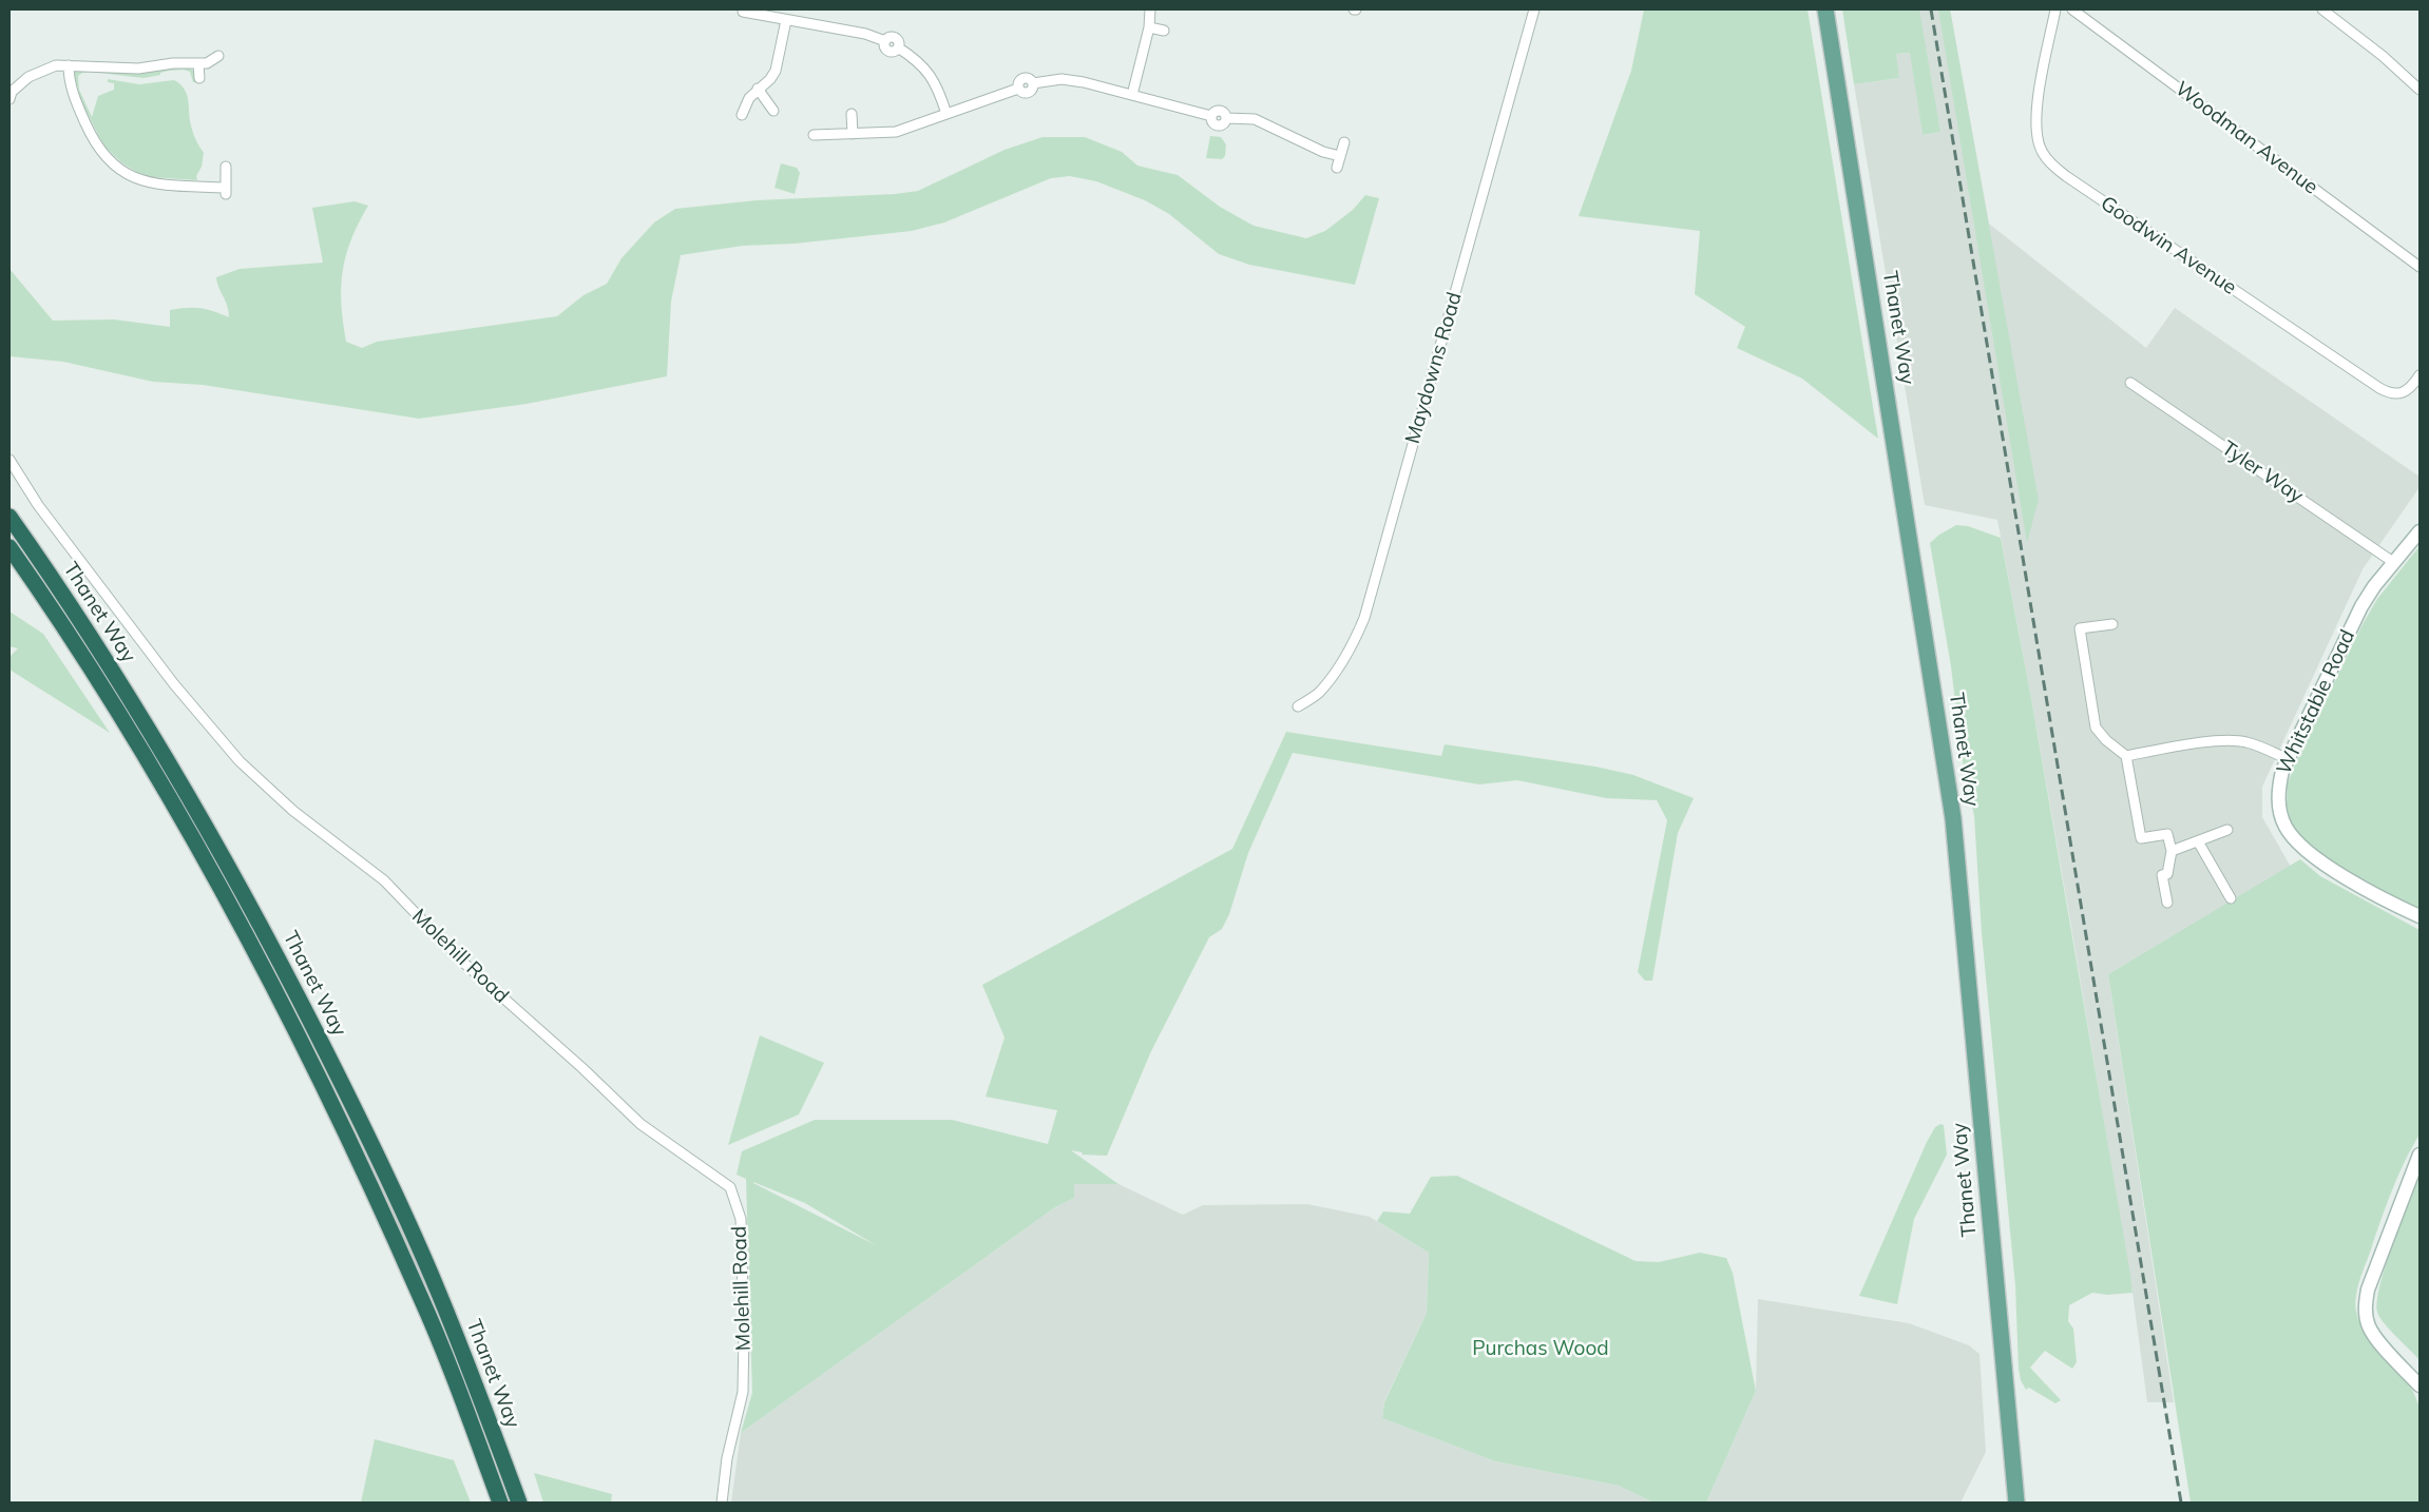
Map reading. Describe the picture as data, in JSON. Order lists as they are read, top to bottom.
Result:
{
  "streets": {
    "highway": ["Thanet Way"],
    "main road": ["Whitstable Road"],
    "street": [
      "Woodman Avenue",
      "Goodwin Avenue",
      "Maydowns Road",
      "Tyler Way",
      "Molehill Road"
    ]
  },
  "crossings": [
    ["Tyler Way", "Whitstable Road"]
  ],
  "parks": ["Purchas Wood"]
}
